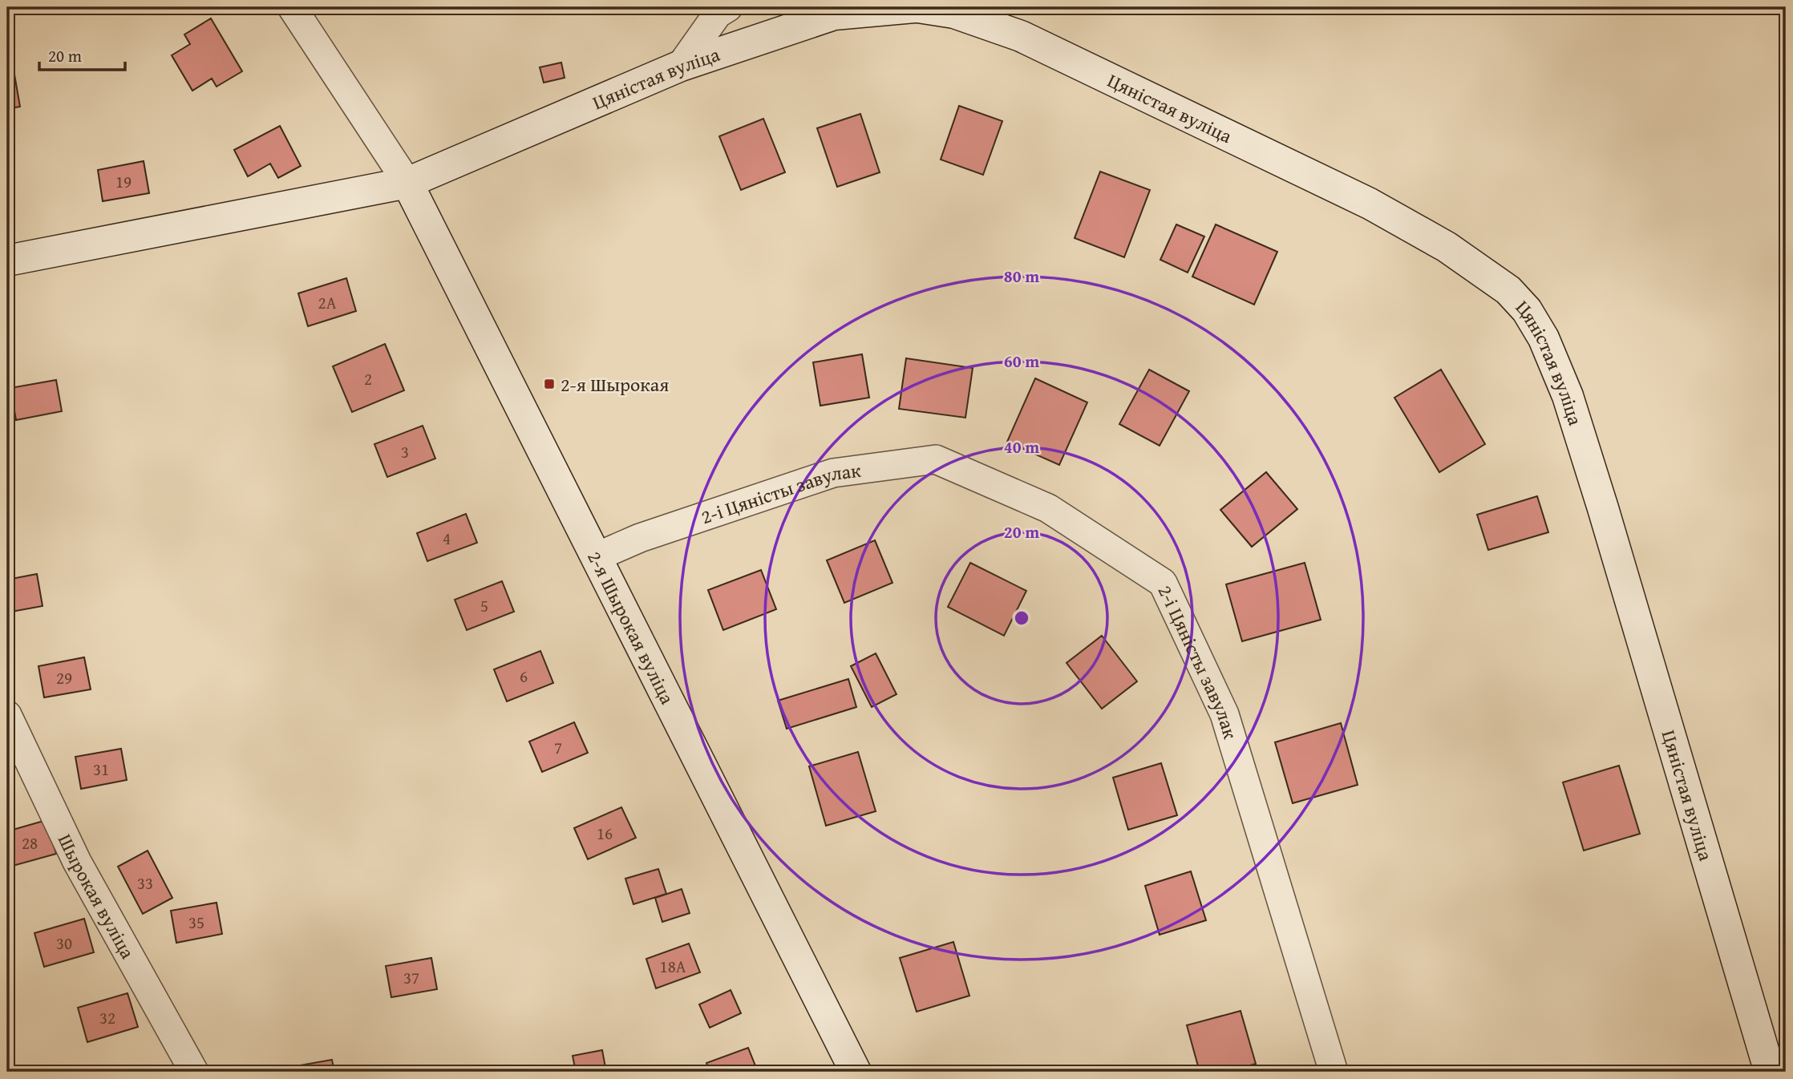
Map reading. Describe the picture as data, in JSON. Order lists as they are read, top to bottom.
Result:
{
  "streets": {
    "street": [
      "Цяністая вуліца",
      "2-і Цяністы завулак",
      "2-я Шырокая вуліца",
      "Шырокая вуліца"
    ]
  },
  "crossings": [
    ["Цяністая вуліца", "2-я Шырокая вуліца"],
    ["2-і Цяністы завулак", "2-я Шырокая вуліца"]
  ],
  "places": {
    "transit": ["2-я Шырокая"]
  },
  "house_numbers": [
    "19",
    "2А",
    "2",
    "3",
    "4",
    "5",
    "6",
    "29",
    "7",
    "31",
    "16",
    "28",
    "33",
    "35",
    "30",
    "18А",
    "37",
    "32"
  ],
  "scale_bar": "20 m",
  "rings": [
    "80 m",
    "60 m",
    "40 m",
    "20 m"
  ]
}
